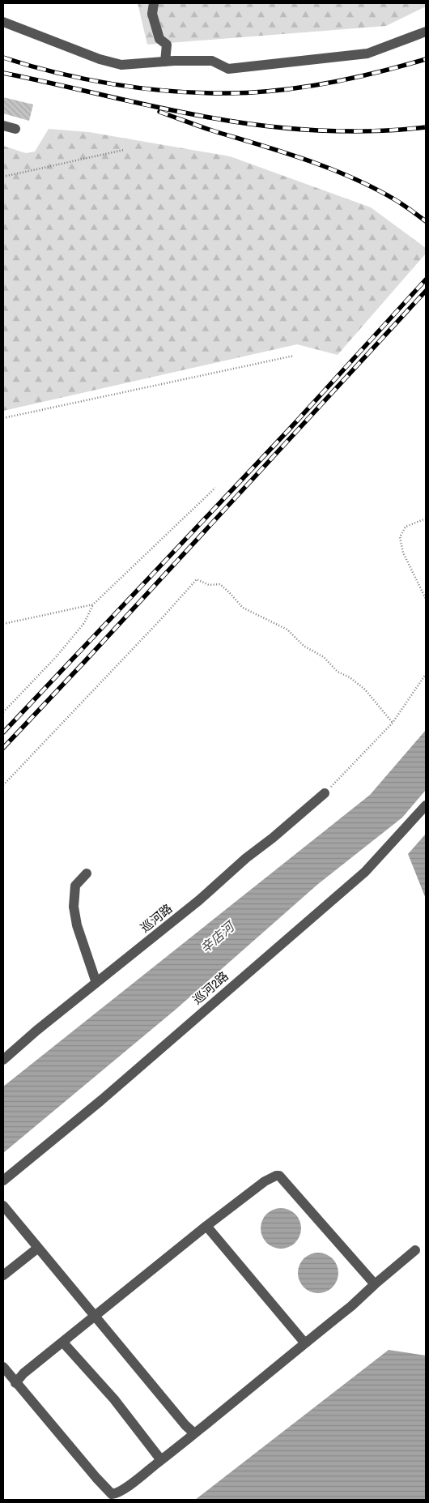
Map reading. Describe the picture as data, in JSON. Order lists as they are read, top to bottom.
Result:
{
  "streets": {
    "street": ["巡河路", "巡河2路"]
  },
  "water": ["辛店河"]
}
